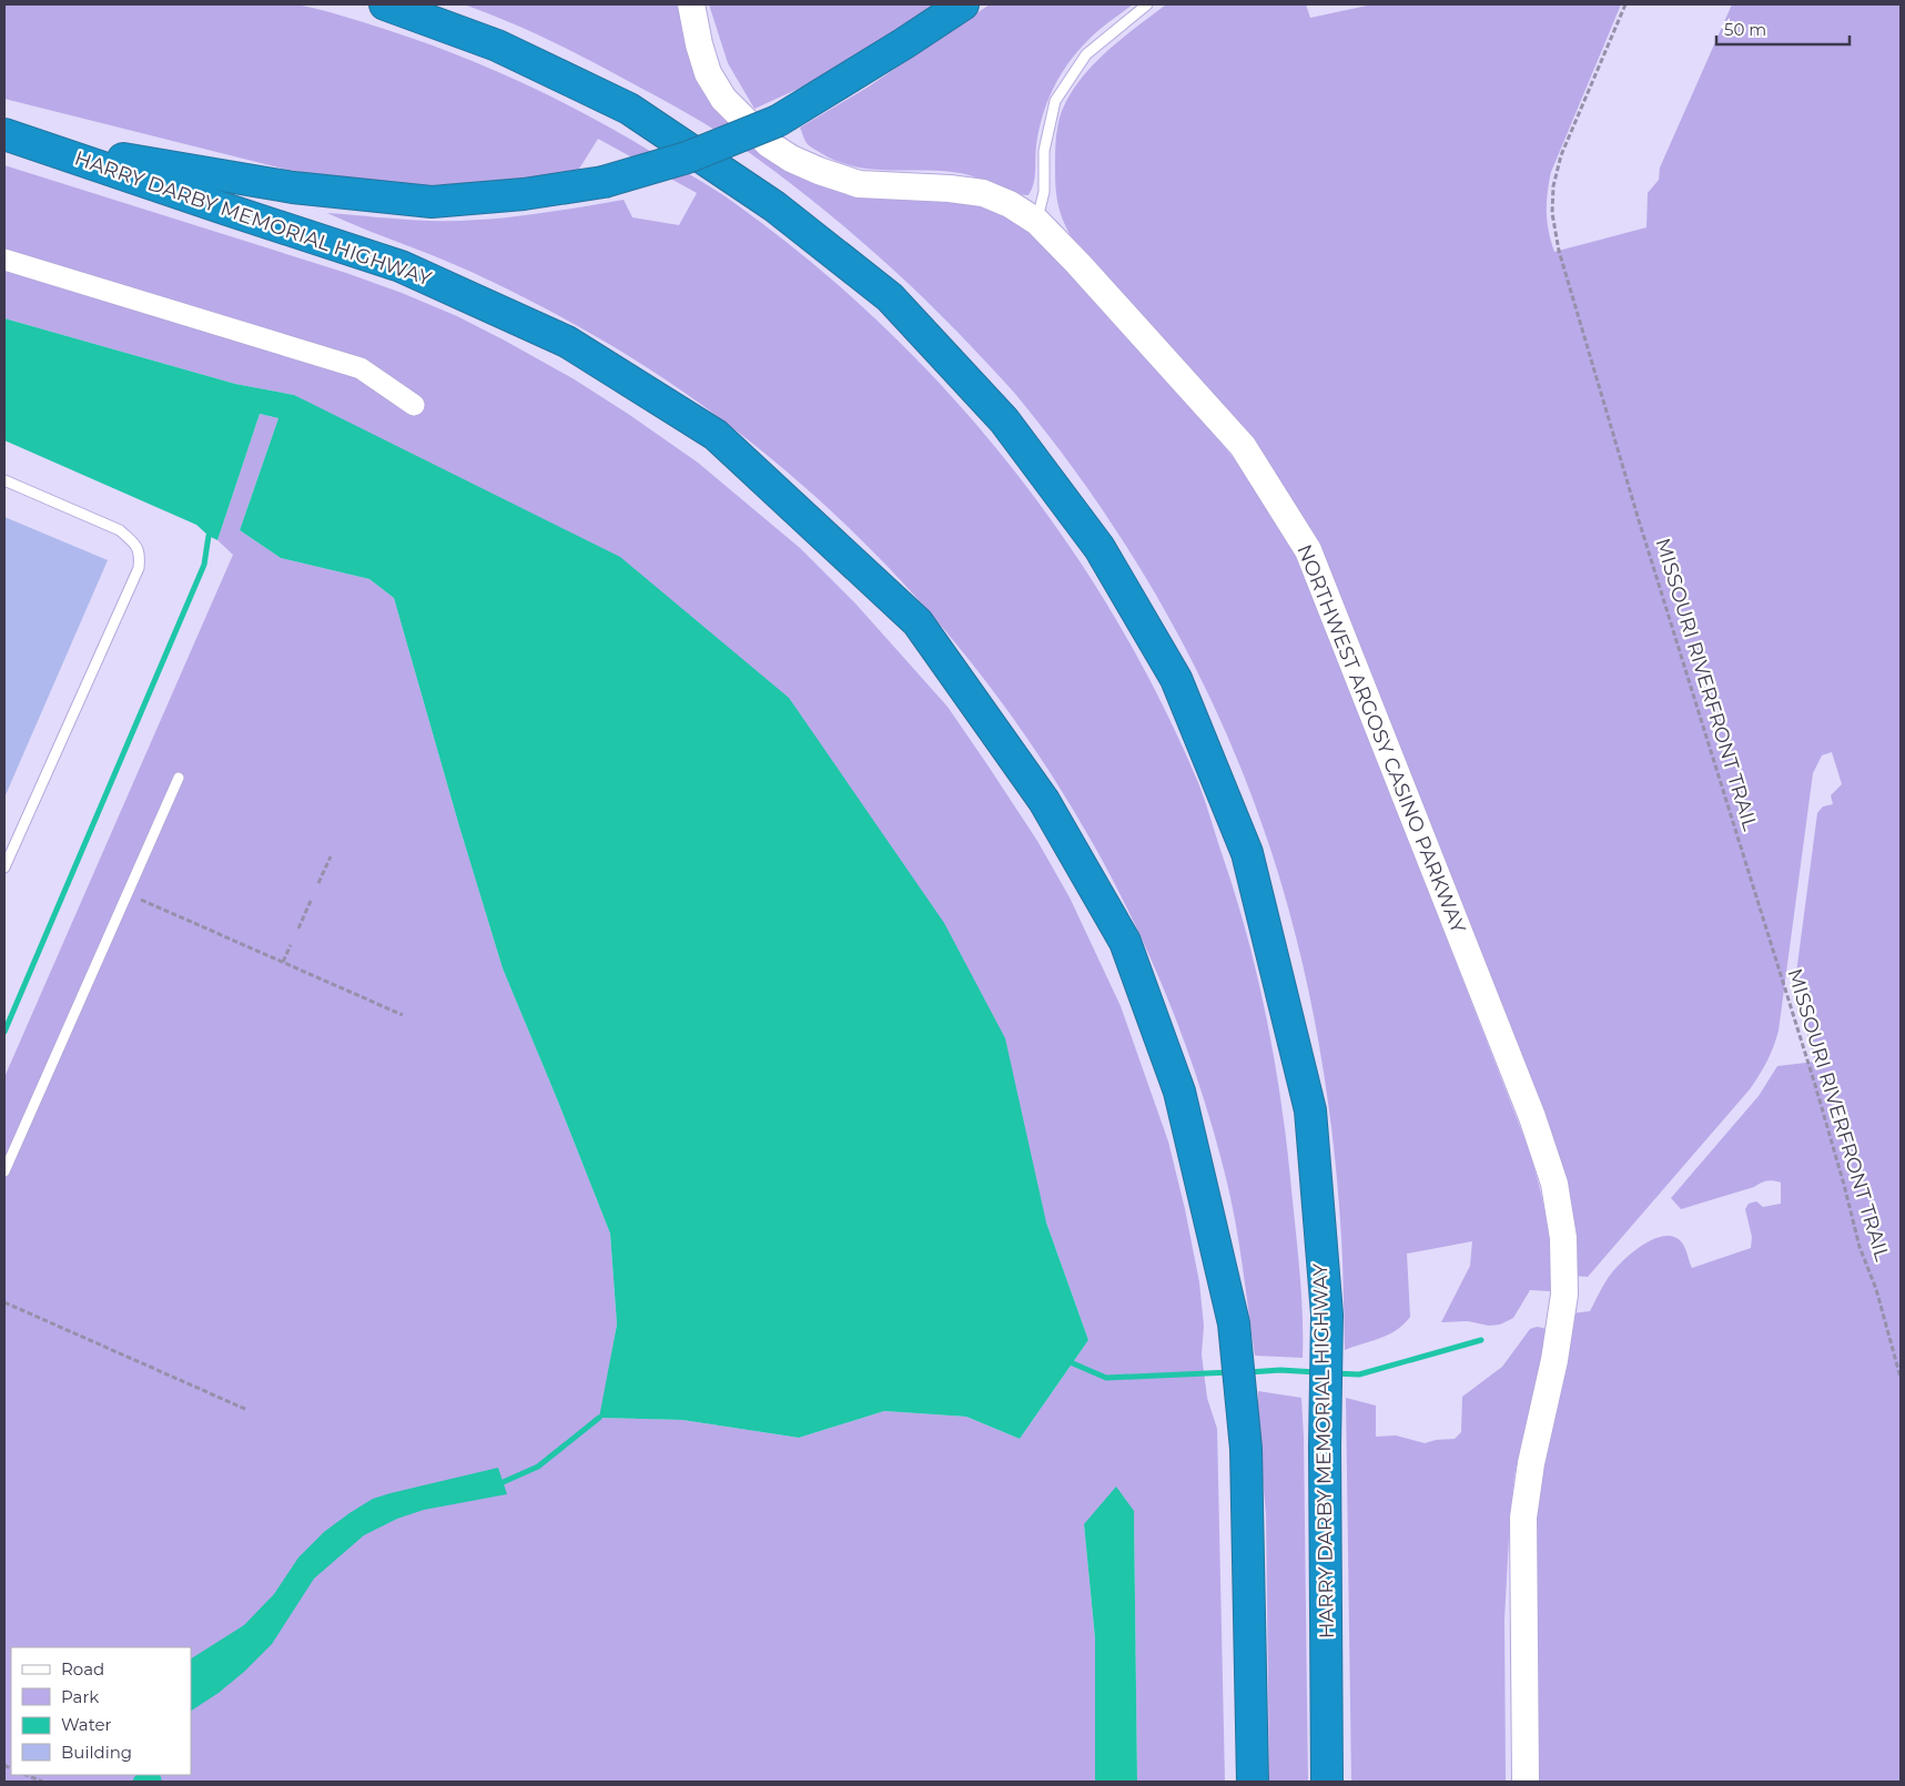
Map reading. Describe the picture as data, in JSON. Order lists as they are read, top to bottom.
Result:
{
  "streets": {
    "highway": ["HARRY DARBY MEMORIAL HIGHWAY"],
    "street": ["NORTHWEST ARGOSY CASINO PARKWAY"],
    "path": ["MISSOURI RIVERFRONT TRAIL"]
  },
  "legend": [
    "Road",
    "Park",
    "Water",
    "Building"
  ],
  "scale_bar": "50 m"
}
